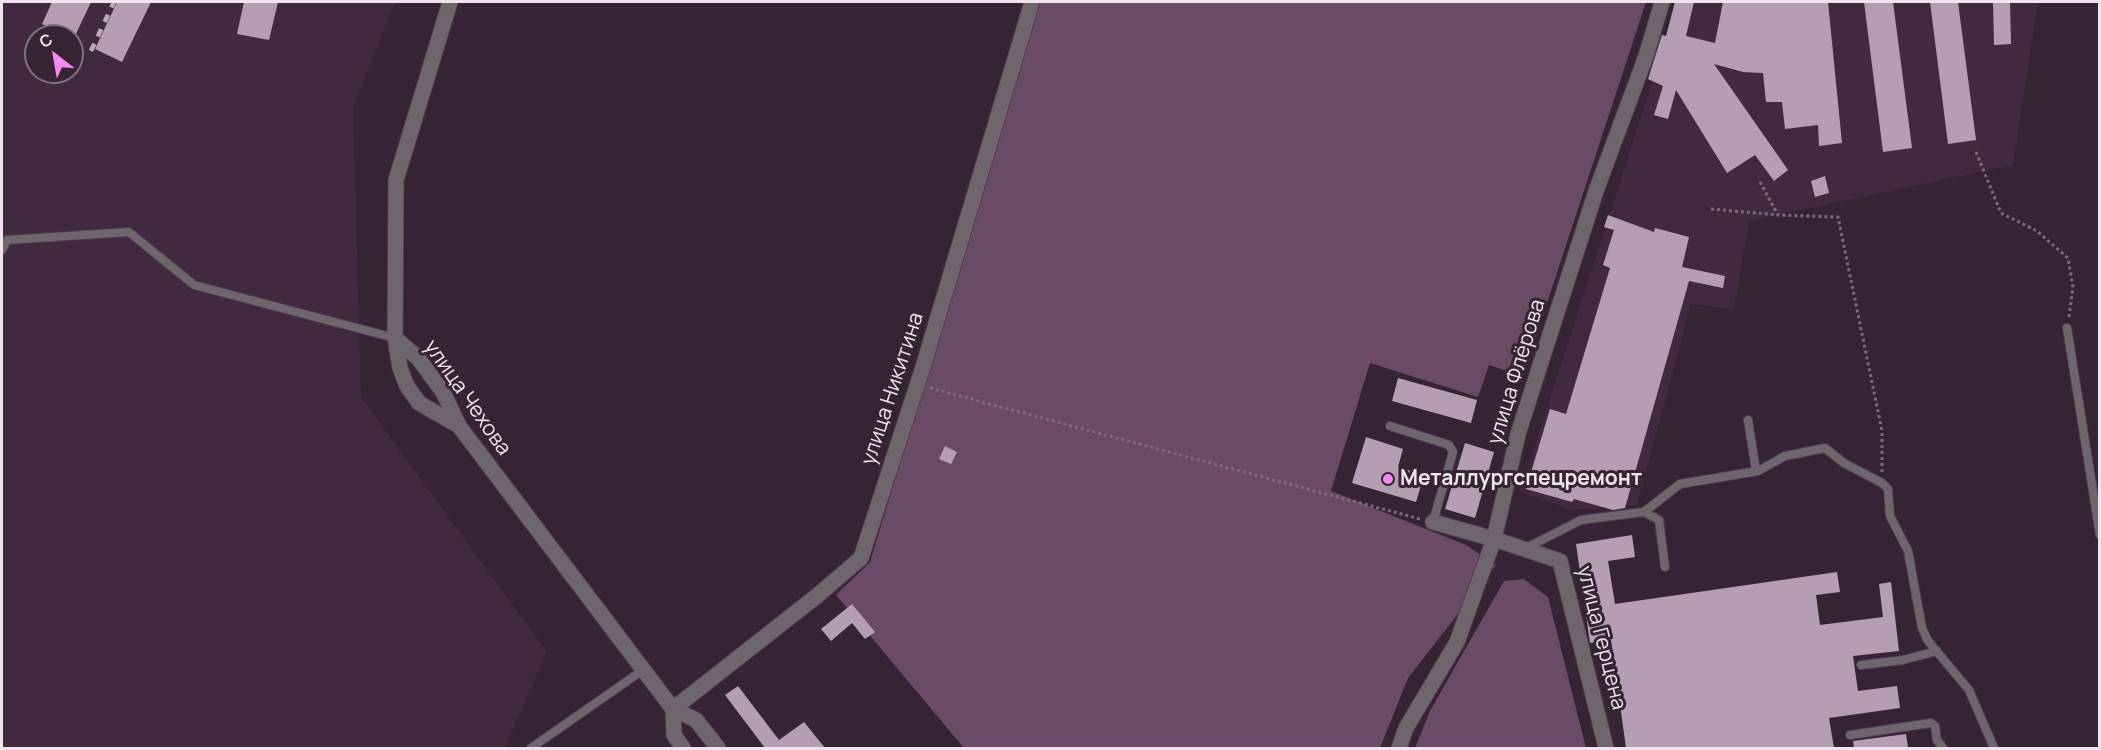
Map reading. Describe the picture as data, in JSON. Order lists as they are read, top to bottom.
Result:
{
  "streets": {
    "street": [
      "улица Флёрова",
      "улица Никитина",
      "улица Чехова",
      "улица Герцена"
    ]
  },
  "crossings": [
    ["улица Флёрова", "улица Герцена"],
    ["улица Никитина", "улица Чехова"]
  ],
  "places": ["Металлургспецремонт"],
  "north": "top left"
}
